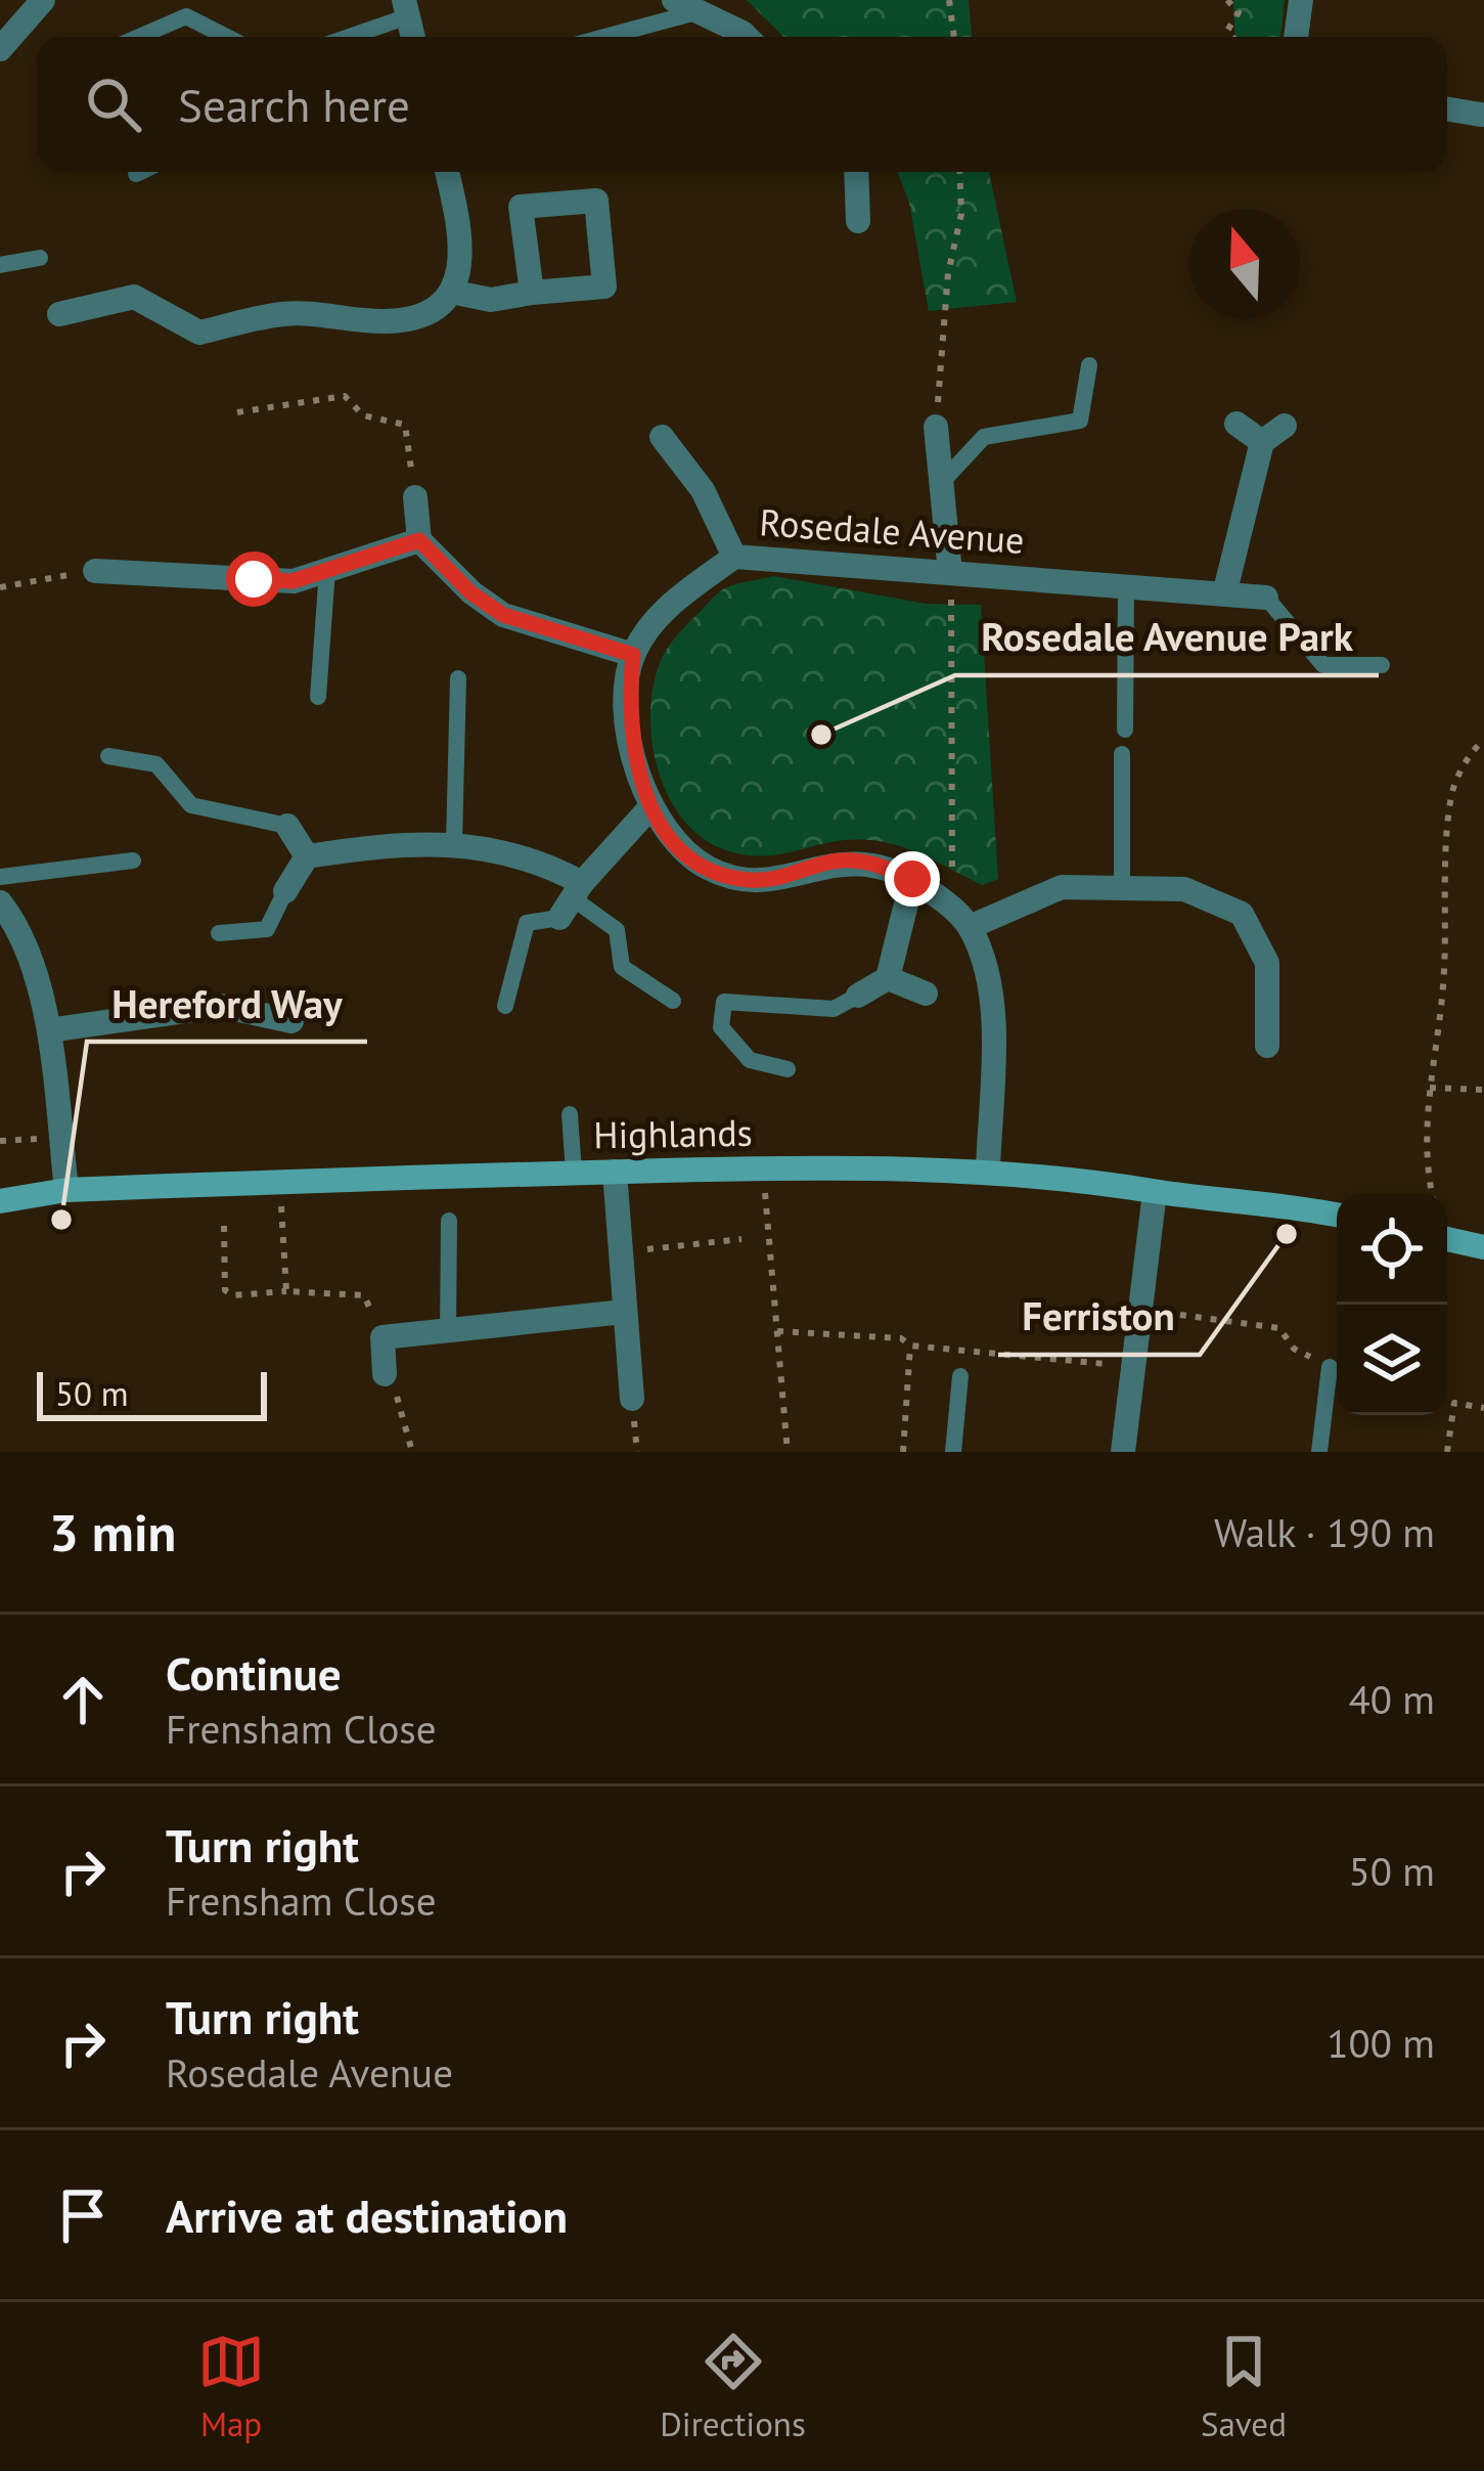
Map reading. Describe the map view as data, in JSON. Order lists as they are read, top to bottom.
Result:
{
  "streets": {
    "street": ["Rosedale Avenue", "Highlands"]
  },
  "crossings": [
    ["Rosedale Avenue", "Highlands"]
  ],
  "places": ["Rosedale Avenue Park", "Hereford Way", "Ferriston"],
  "scale_bar": "50 m",
  "north": "top",
  "page": {
    "search": "Search here",
    "scale": "50 m",
    "heading": ["3 min", "Walk · 190 m"],
    "list": [
      ["Continue", "Frensham Close", "40 m"],
      ["Turn right", "Frensham Close", "50 m"],
      ["Turn right", "Rosedale Avenue", "100 m"],
      "Arrive at destination"
    ],
    "nav": ["Map", "Directions", "Saved"]
  }
}
